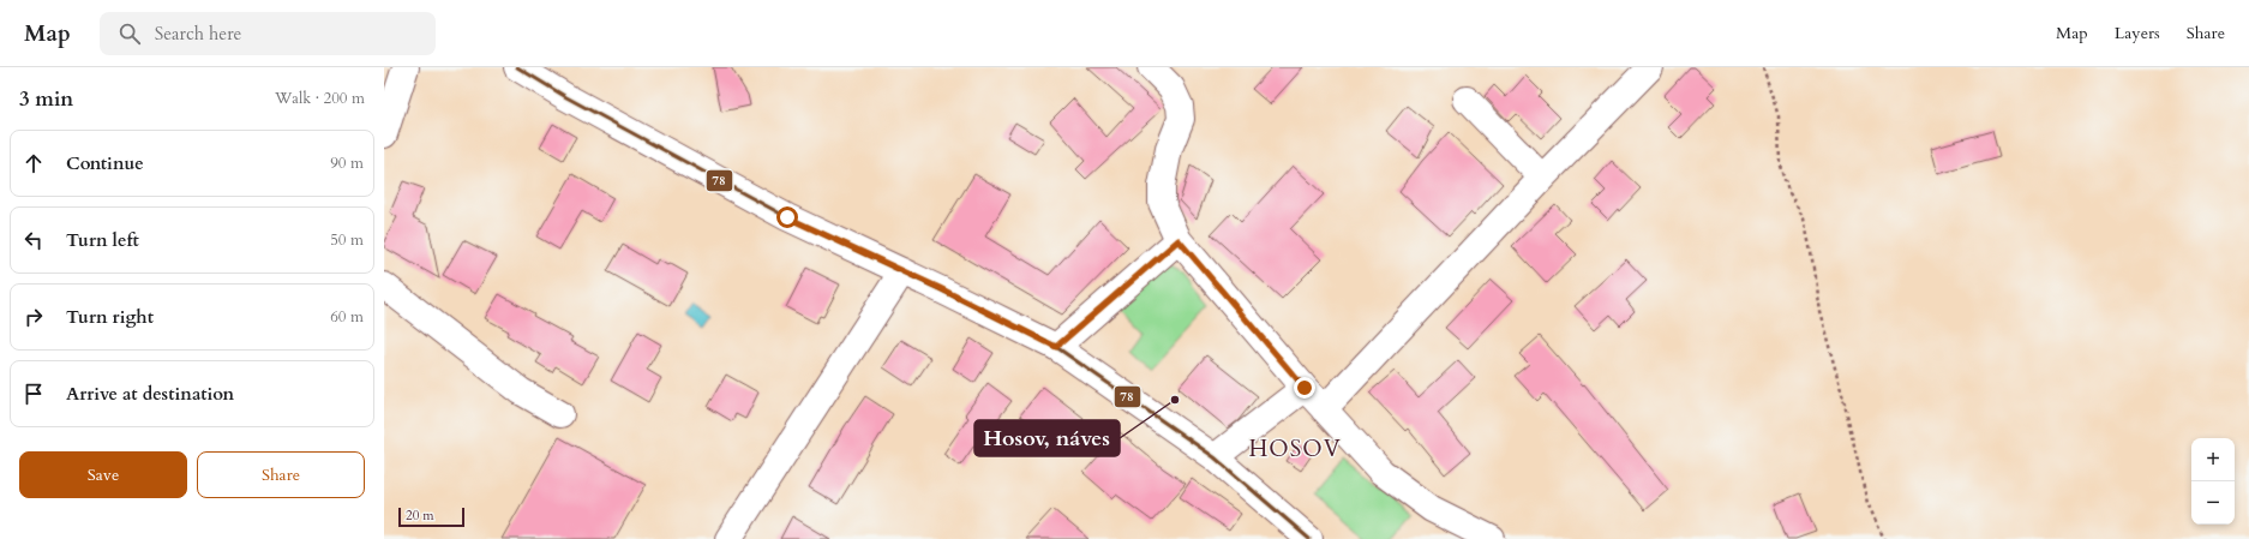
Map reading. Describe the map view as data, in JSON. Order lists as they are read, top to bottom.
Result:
{
  "districts": ["HOSOV"],
  "places": ["Hosov, náves"],
  "lines": ["transit line 78"],
  "scale_bar": "20 m",
  "page": {
    "header": "Map",
    "search": "Search here",
    "nav": ["Map", "Layers", "Share"],
    "heading": ["3 min", "Walk · 200 m"],
    "list": [
      ["Continue", "90 m"],
      ["Turn left", "50 m"],
      ["Turn right", "60 m"],
      "Arrive at destination"
    ],
    "buttons": ["Save", "Share"],
    "map_buttons": ["+", "−"],
    "scale": "20 m"
  }
}
